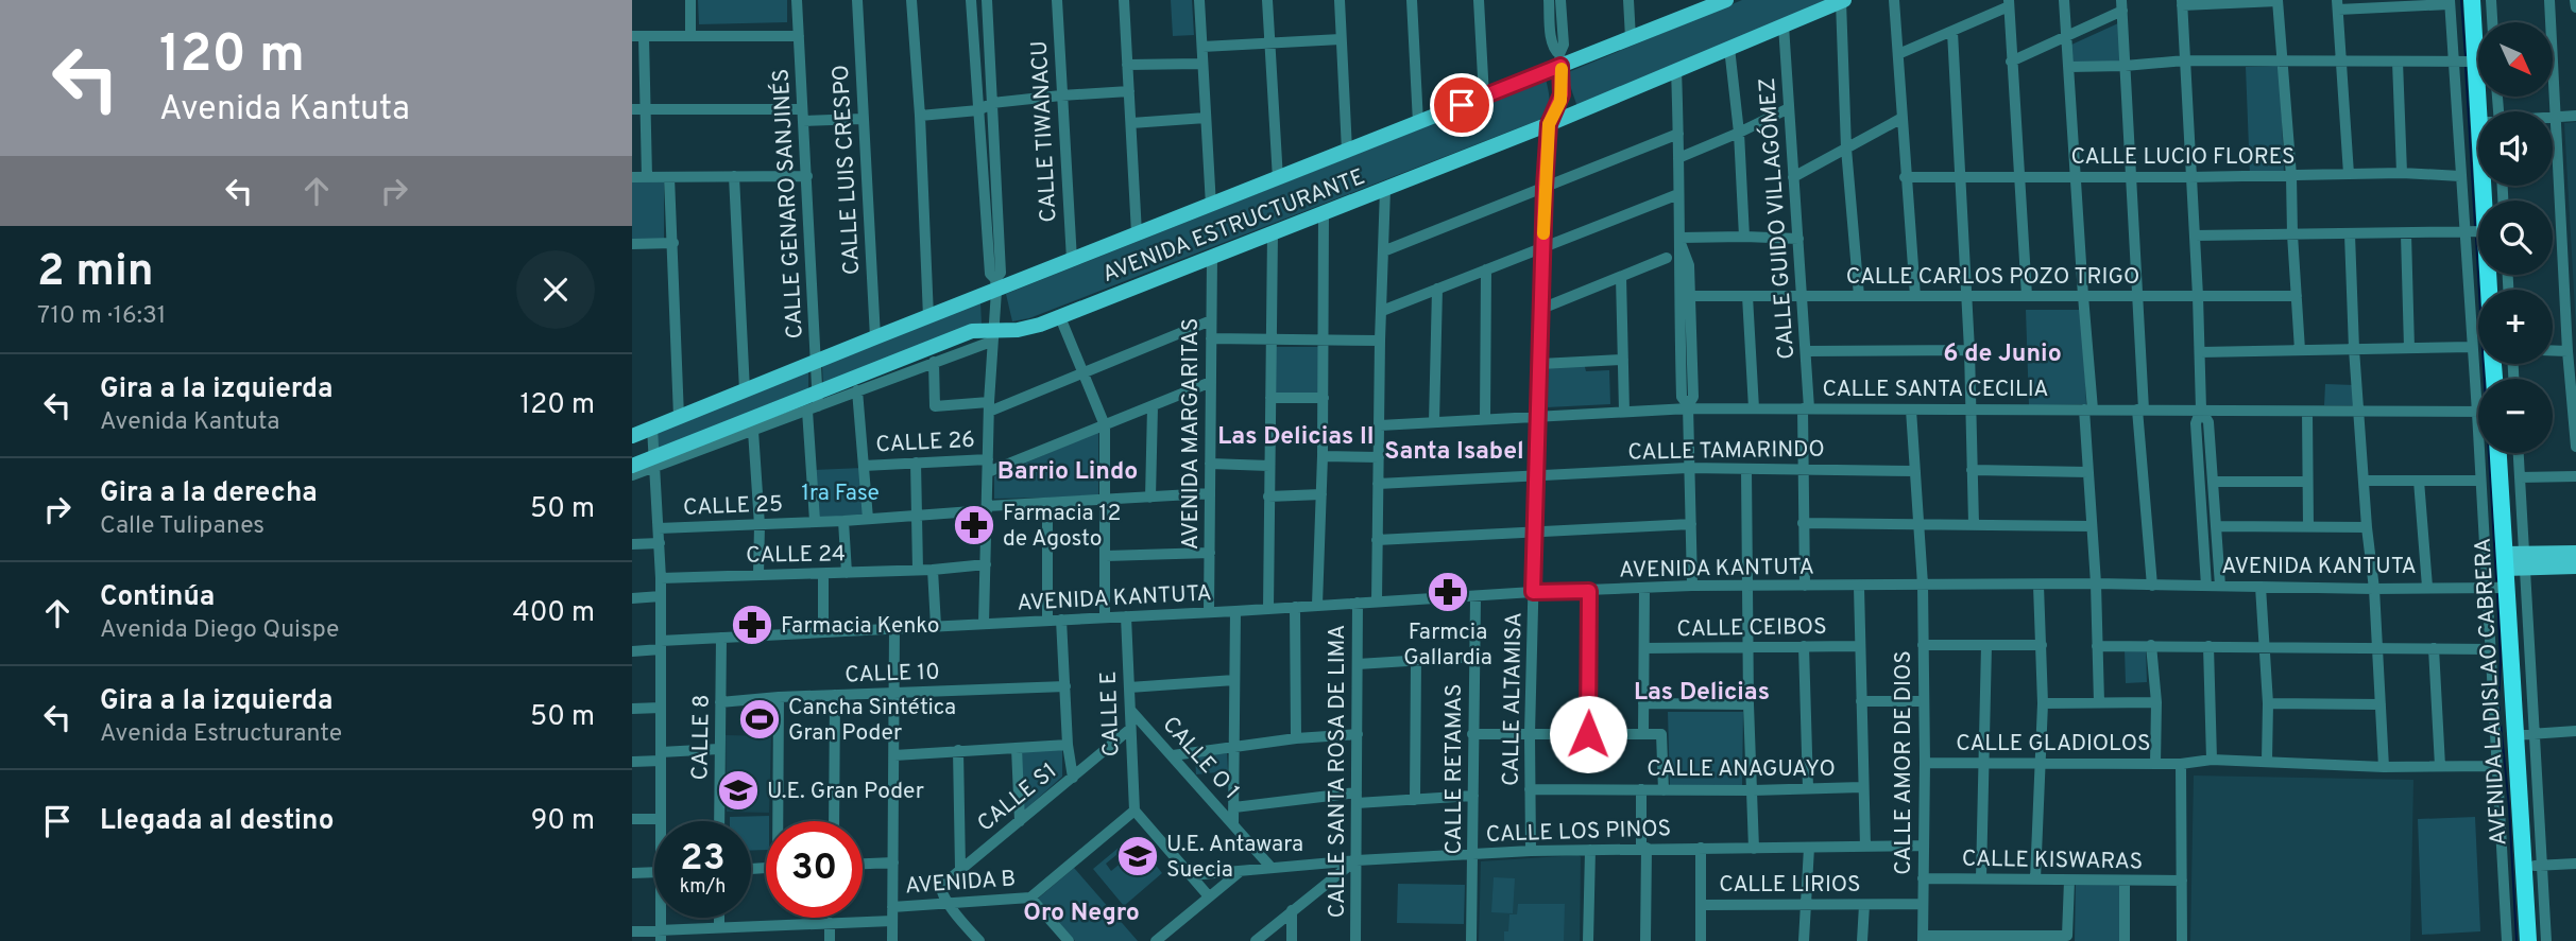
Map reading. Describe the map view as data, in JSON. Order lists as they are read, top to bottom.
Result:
{
  "streets": {
    "highway": ["AVENIDA LADISLAO CABRERA"],
    "main road": ["AVENIDA ESTRUCTURANTE"],
    "street": [
      "CALLE TIWANACU",
      "CALLE LUCIO FLORES",
      "CALLE LUIS CRESPO",
      "CALLE GENARO SANJINÉS",
      "CALLE GUIDO VILLAGÓMEZ",
      "CALLE CARLOS POZO TRIGO",
      "CALLE SANTA CECILIA",
      "AVENIDA MARGARITAS",
      "CALLE 26",
      "CALLE TAMARINDO",
      "CALLE 25",
      "CALLE 24",
      "AVENIDA KANTUTA",
      "CALLE CEIBOS",
      "CALLE 10",
      "CALLE ALTAMISA",
      "CALLE E",
      "CALLE 8",
      "CALLE GLADIOLOS",
      "CALLE O 1",
      "CALLE AMOR DE DIOS",
      "CALLE ANAGUAYO",
      "CALLE RETAMAS",
      "CALLE SANTA ROSA DE LIMA",
      "CALLE S1",
      "CALLE LOS PINOS",
      "CALLE KISWARAS",
      "AVENIDA B",
      "CALLE LIRIOS"
    ]
  },
  "crossings": [
    ["CALLE TIWANACU", "AVENIDA ESTRUCTURANTE"],
    ["CALLE LUIS CRESPO", "AVENIDA ESTRUCTURANTE"],
    ["CALLE GENARO SANJINÉS", "AVENIDA ESTRUCTURANTE"],
    ["CALLE GENARO SANJINÉS", "CALLE 25"],
    ["CALLE GUIDO VILLAGÓMEZ", "AVENIDA ESTRUCTURANTE"],
    ["CALLE GUIDO VILLAGÓMEZ", "CALLE CARLOS POZO TRIGO"],
    ["CALLE GUIDO VILLAGÓMEZ", "CALLE SANTA CECILIA"],
    ["CALLE GUIDO VILLAGÓMEZ", "CALLE TAMARINDO"],
    ["CALLE GUIDO VILLAGÓMEZ", "AVENIDA KANTUTA"],
    ["AVENIDA ESTRUCTURANTE", "AVENIDA MARGARITAS"],
    ["AVENIDA ESTRUCTURANTE", "CALLE ALTAMISA"],
    ["CALLE SANTA CECILIA", "CALLE ALTAMISA"],
    ["CALLE SANTA CECILIA", "CALLE AMOR DE DIOS"],
    ["AVENIDA MARGARITAS", "CALLE 25"],
    ["AVENIDA MARGARITAS", "AVENIDA KANTUTA"],
    ["CALLE TAMARINDO", "CALLE ALTAMISA"],
    ["CALLE TAMARINDO", "CALLE AMOR DE DIOS"],
    ["AVENIDA KANTUTA", "AVENIDA LADISLAO CABRERA"],
    ["AVENIDA KANTUTA", "CALLE ALTAMISA"],
    ["AVENIDA KANTUTA", "CALLE E"],
    ["AVENIDA KANTUTA", "CALLE 8"],
    ["AVENIDA KANTUTA", "CALLE AMOR DE DIOS"],
    ["AVENIDA KANTUTA", "CALLE RETAMAS"],
    ["AVENIDA KANTUTA", "CALLE SANTA ROSA DE LIMA"],
    ["CALLE 10", "CALLE 8"],
    ["CALLE ALTAMISA", "CALLE ANAGUAYO"],
    ["CALLE ALTAMISA", "CALLE LOS PINOS"],
    ["CALLE E", "CALLE O 1"],
    ["CALLE E", "CALLE S1"],
    ["CALLE GLADIOLOS", "CALLE AMOR DE DIOS"],
    ["CALLE O 1", "CALLE LOS PINOS"],
    ["CALLE AMOR DE DIOS", "CALLE LOS PINOS"],
    ["CALLE AMOR DE DIOS", "CALLE KISWARAS"],
    ["CALLE AMOR DE DIOS", "CALLE LIRIOS"],
    ["CALLE RETAMAS", "CALLE LOS PINOS"],
    ["CALLE SANTA ROSA DE LIMA", "CALLE LOS PINOS"],
    ["CALLE S1", "AVENIDA B"]
  ],
  "districts": [
    "6 de Junio",
    "Las Delicias II",
    "Santa Isabel",
    "Barrio Lindo",
    "Las Delicias",
    "Oro Negro"
  ],
  "parks": ["1ra Fase"],
  "places": {
    "pharmacy": ["Farmacia 12 de Agosto", "Farmcia Gallardia", "Farmacia Kenko"],
    "sports": ["Cancha Sintética Gran Poder"],
    "school or university": ["U.E. Gran Poder", "U.E. Antawara Suecia"]
  },
  "north": "bottom right",
  "page": {
    "turn": ["120 m", "Avenida Kantuta"],
    "map_buttons": ["+", "−"],
    "heading": ["2 min", "710 m · 16:31"],
    "list": [
      {
        "name": "Gira a la izquierda",
        "note": "Avenida Kantuta",
        "value": "120 m"
      },
      {
        "name": "Gira a la derecha",
        "note": "Calle Tulipanes",
        "value": "50 m"
      },
      {
        "name": "Continúa",
        "note": "Avenida Diego Quispe",
        "value": "400 m"
      },
      {
        "name": "Gira a la izquierda",
        "note": "Avenida Estructurante",
        "value": "50 m"
      },
      {
        "name": "Llegada al destino",
        "value": "90 m"
      }
    ],
    "speed": "23 km/h",
    "limit": "30"
  }
}
